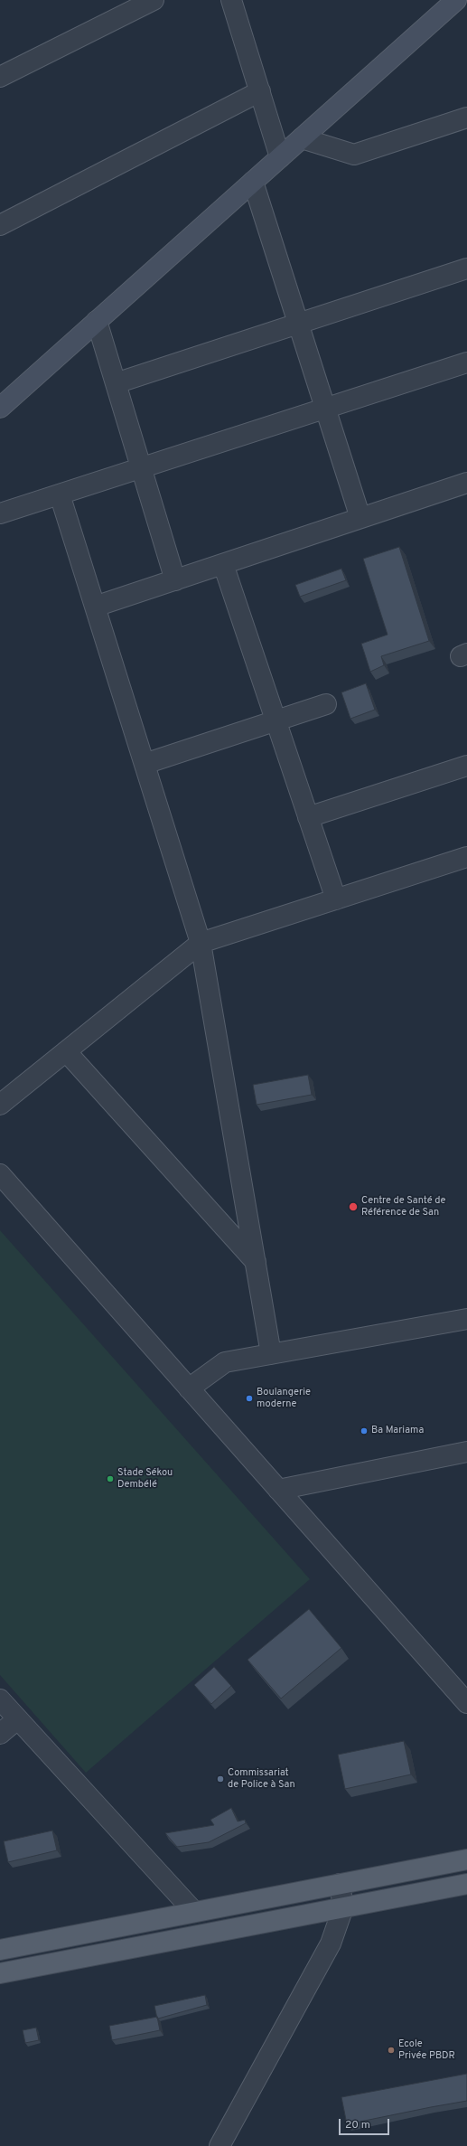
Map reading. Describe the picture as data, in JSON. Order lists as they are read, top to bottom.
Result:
{
  "places": [
    "Centre de Santé de Référence de San",
    "Boulangerie moderne",
    "Ba Mariama",
    "Stade Sékou Dembélé",
    "Commissariat de Police à San",
    "Ecole Privée PBDR"
  ],
  "scale_bar": "20 m"
}
